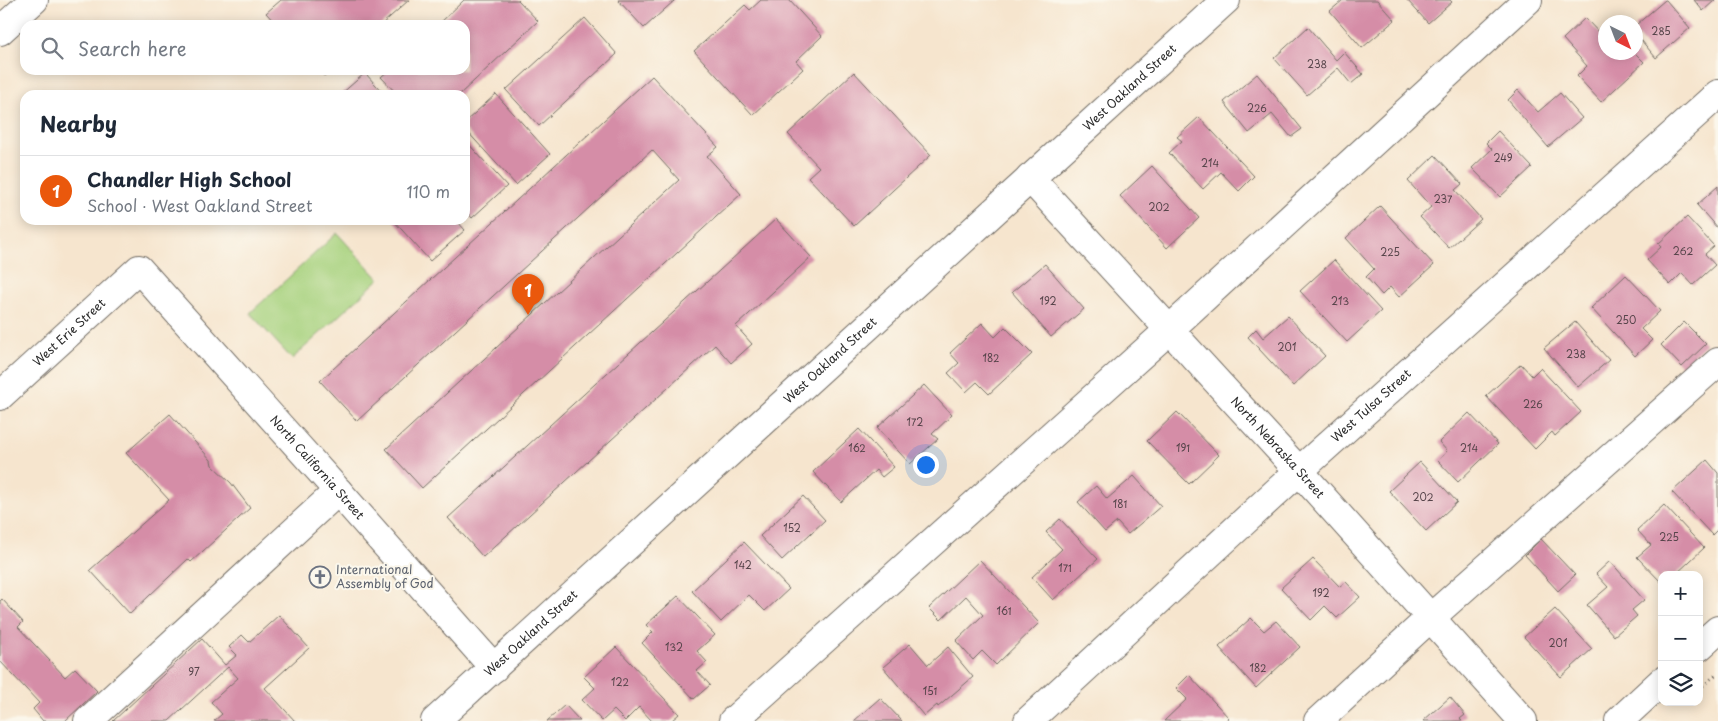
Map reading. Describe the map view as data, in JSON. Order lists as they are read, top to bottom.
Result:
{
  "streets": {
    "street": [
      "West Oakland Street",
      "West Erie Street",
      "West Tulsa Street",
      "North Nebraska Street",
      "North California Street"
    ]
  },
  "crossings": [
    ["West Oakland Street", "North Nebraska Street"],
    ["West Oakland Street", "North California Street"],
    ["West Erie Street", "North California Street"],
    ["West Tulsa Street", "North Nebraska Street"]
  ],
  "places": {
    "church": ["International Assembly of God"]
  },
  "house_numbers": [
    "285",
    "238",
    "226",
    "249",
    "214",
    "237",
    "202",
    "262",
    "225",
    "192",
    "213",
    "250",
    "201",
    "238",
    "182",
    "226",
    "172",
    "162",
    "191",
    "214",
    "202",
    "181",
    "152",
    "225",
    "142",
    "171",
    "192",
    "161",
    "201",
    "132",
    "182",
    "97",
    "122",
    "151"
  ],
  "north": "bottom right",
  "page": {
    "search": "Search here",
    "heading": "Nearby",
    "list": [
      {
        "mark": "1",
        "name": "Chandler High School",
        "note": "School · West Oakland Street",
        "value": "110 m"
      }
    ],
    "pins": "1",
    "map_buttons": ["+", "−"]
  }
}
